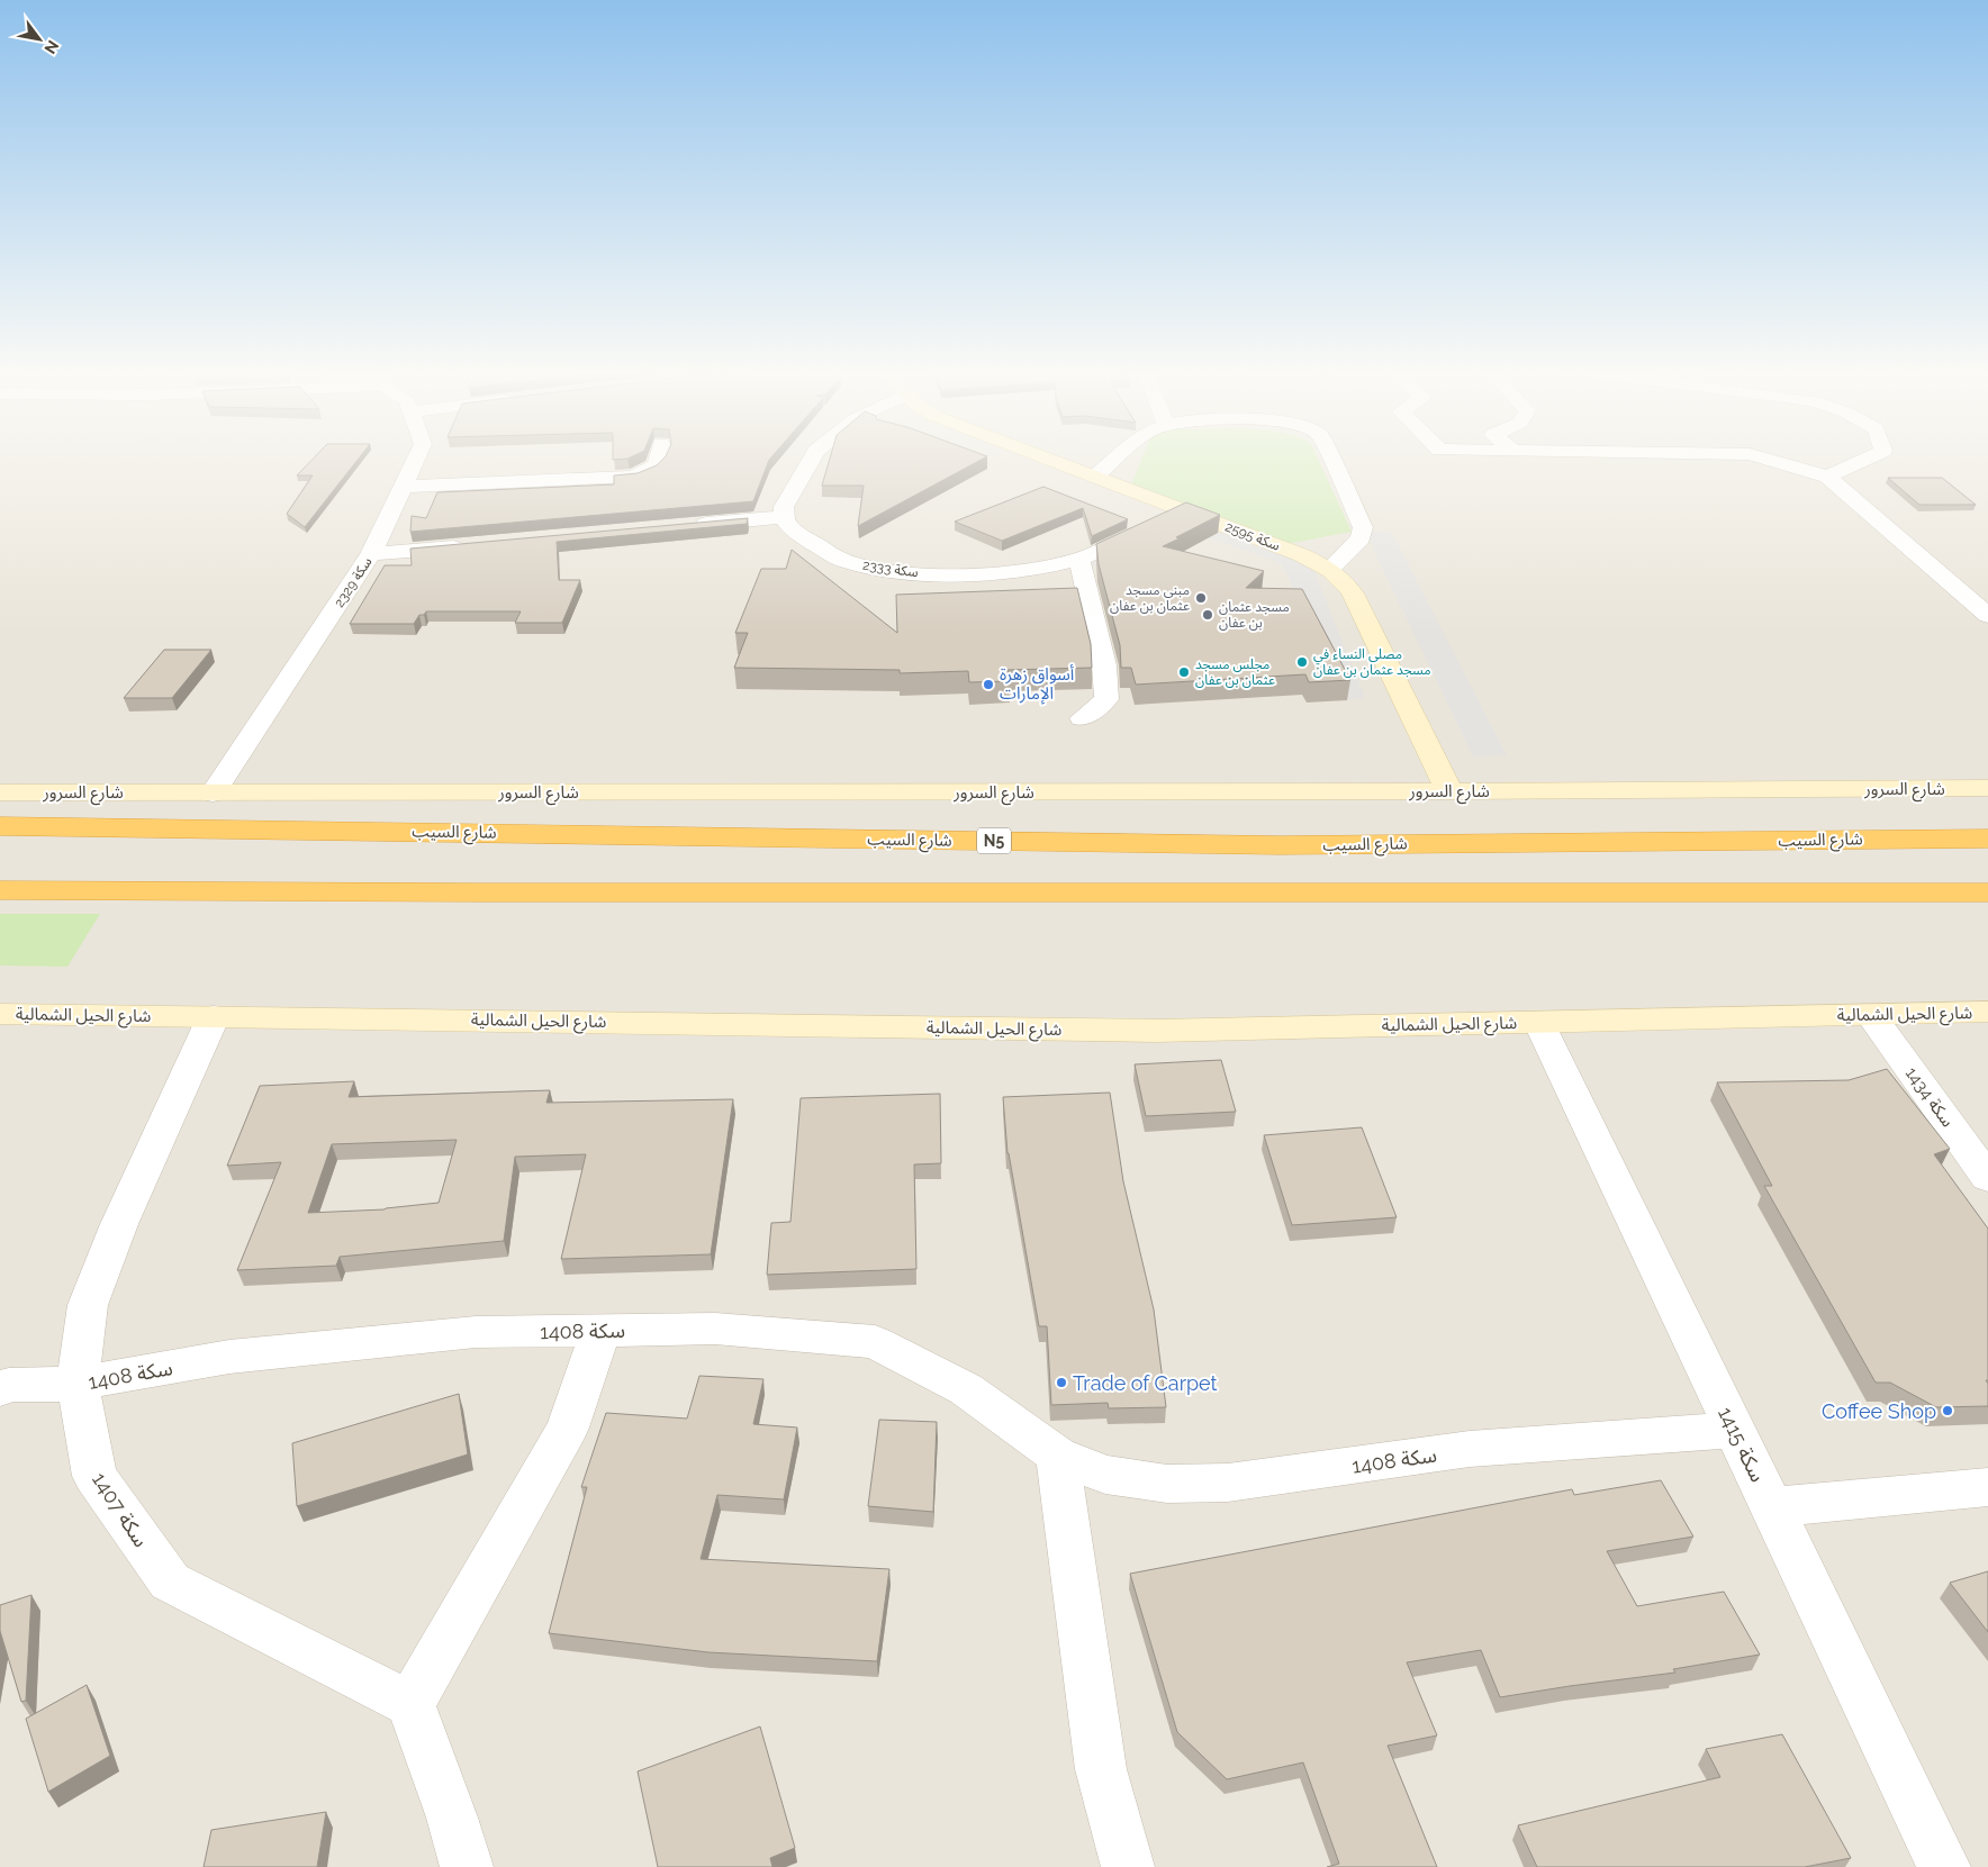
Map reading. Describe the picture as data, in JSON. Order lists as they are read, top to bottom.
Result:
{
  "streets": {
    "highway": ["شارع السيب", "N5"],
    "street": [
      "سكة 2595",
      "سكة 2333",
      "سكة 2329",
      "شارع السرور",
      "شارع الحيل الشمالية",
      "سكة 1434",
      "سكة 1408",
      "سكة 1415",
      "سكة 1407"
    ]
  },
  "crossings": [
    ["سكة 2595", "سكة 2333"],
    ["سكة 2595", "شارع السرور"],
    ["سكة 2329", "شارع السرور"],
    ["شارع الحيل الشمالية", "سكة 1434"],
    ["شارع الحيل الشمالية", "سكة 1415"],
    ["شارع الحيل الشمالية", "سكة 1407"],
    ["سكة 1408", "سكة 1415"],
    ["سكة 1408", "سكة 1407"]
  ],
  "places": [
    "مبنى مسجد عثمان بن عفان",
    "مسجد عثمان بن عفان",
    "مصلى النساء في مسجد عثمان بن عفان",
    "مجلس مسجد عثمان بن عفان",
    "أسواق زهرة الإمارات",
    "Trade of Carpet",
    "Coffee Shop"
  ],
  "north": "bottom right"
}
